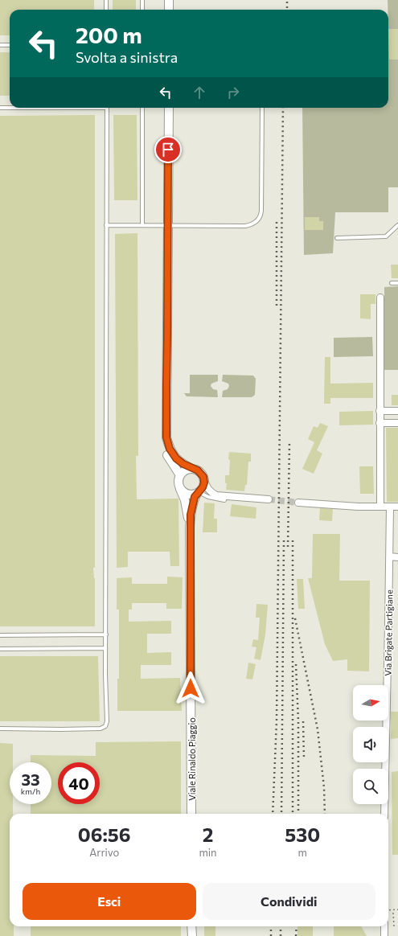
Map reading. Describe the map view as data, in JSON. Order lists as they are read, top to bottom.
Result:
{
  "streets": {
    "street": ["Via Brigate Partigiane", "Viale Rinaldo Piaggio"]
  },
  "north": "right",
  "page": {
    "turn": ["200 m", "Svolta a sinistra"],
    "speed": "33 km/h",
    "limit": "40",
    "eta": [
      "06:56",
      "Arrivo",
      "2",
      "min",
      "530",
      "m"
    ],
    "buttons": ["Esci", "Condividi"]
  }
}
